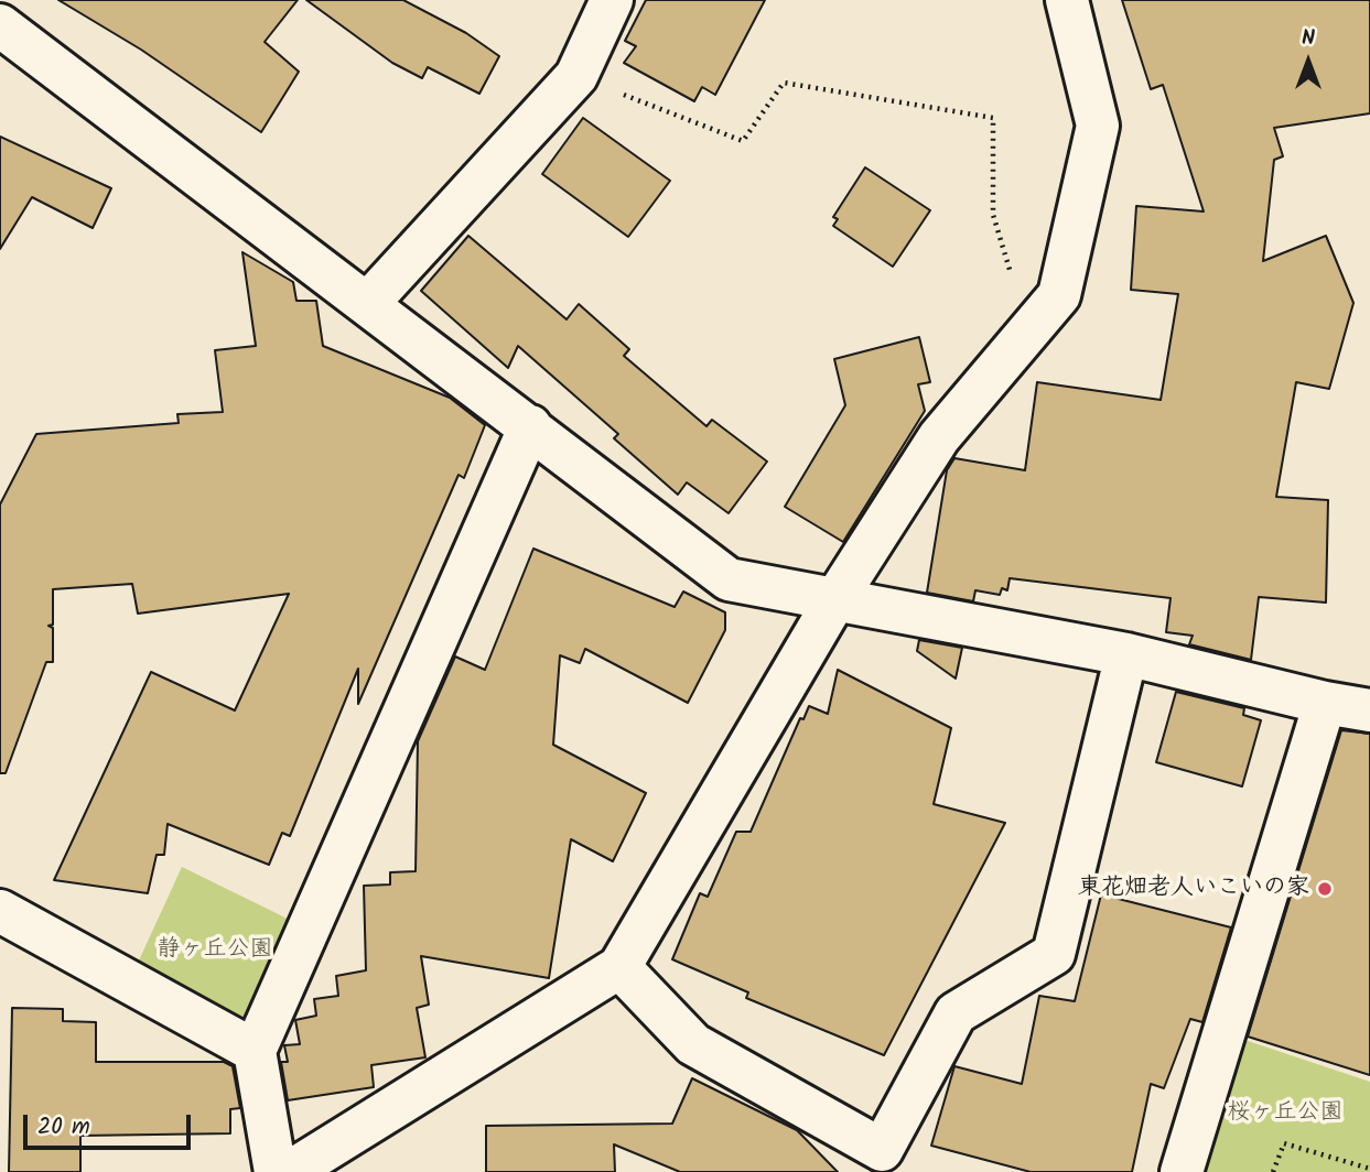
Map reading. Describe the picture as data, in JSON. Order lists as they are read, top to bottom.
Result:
{
  "parks": ["静ヶ丘公園", "桜ヶ丘公園"],
  "places": ["東花畑老人いこいの家"],
  "scale_bar": "20 m",
  "north": "top"
}
